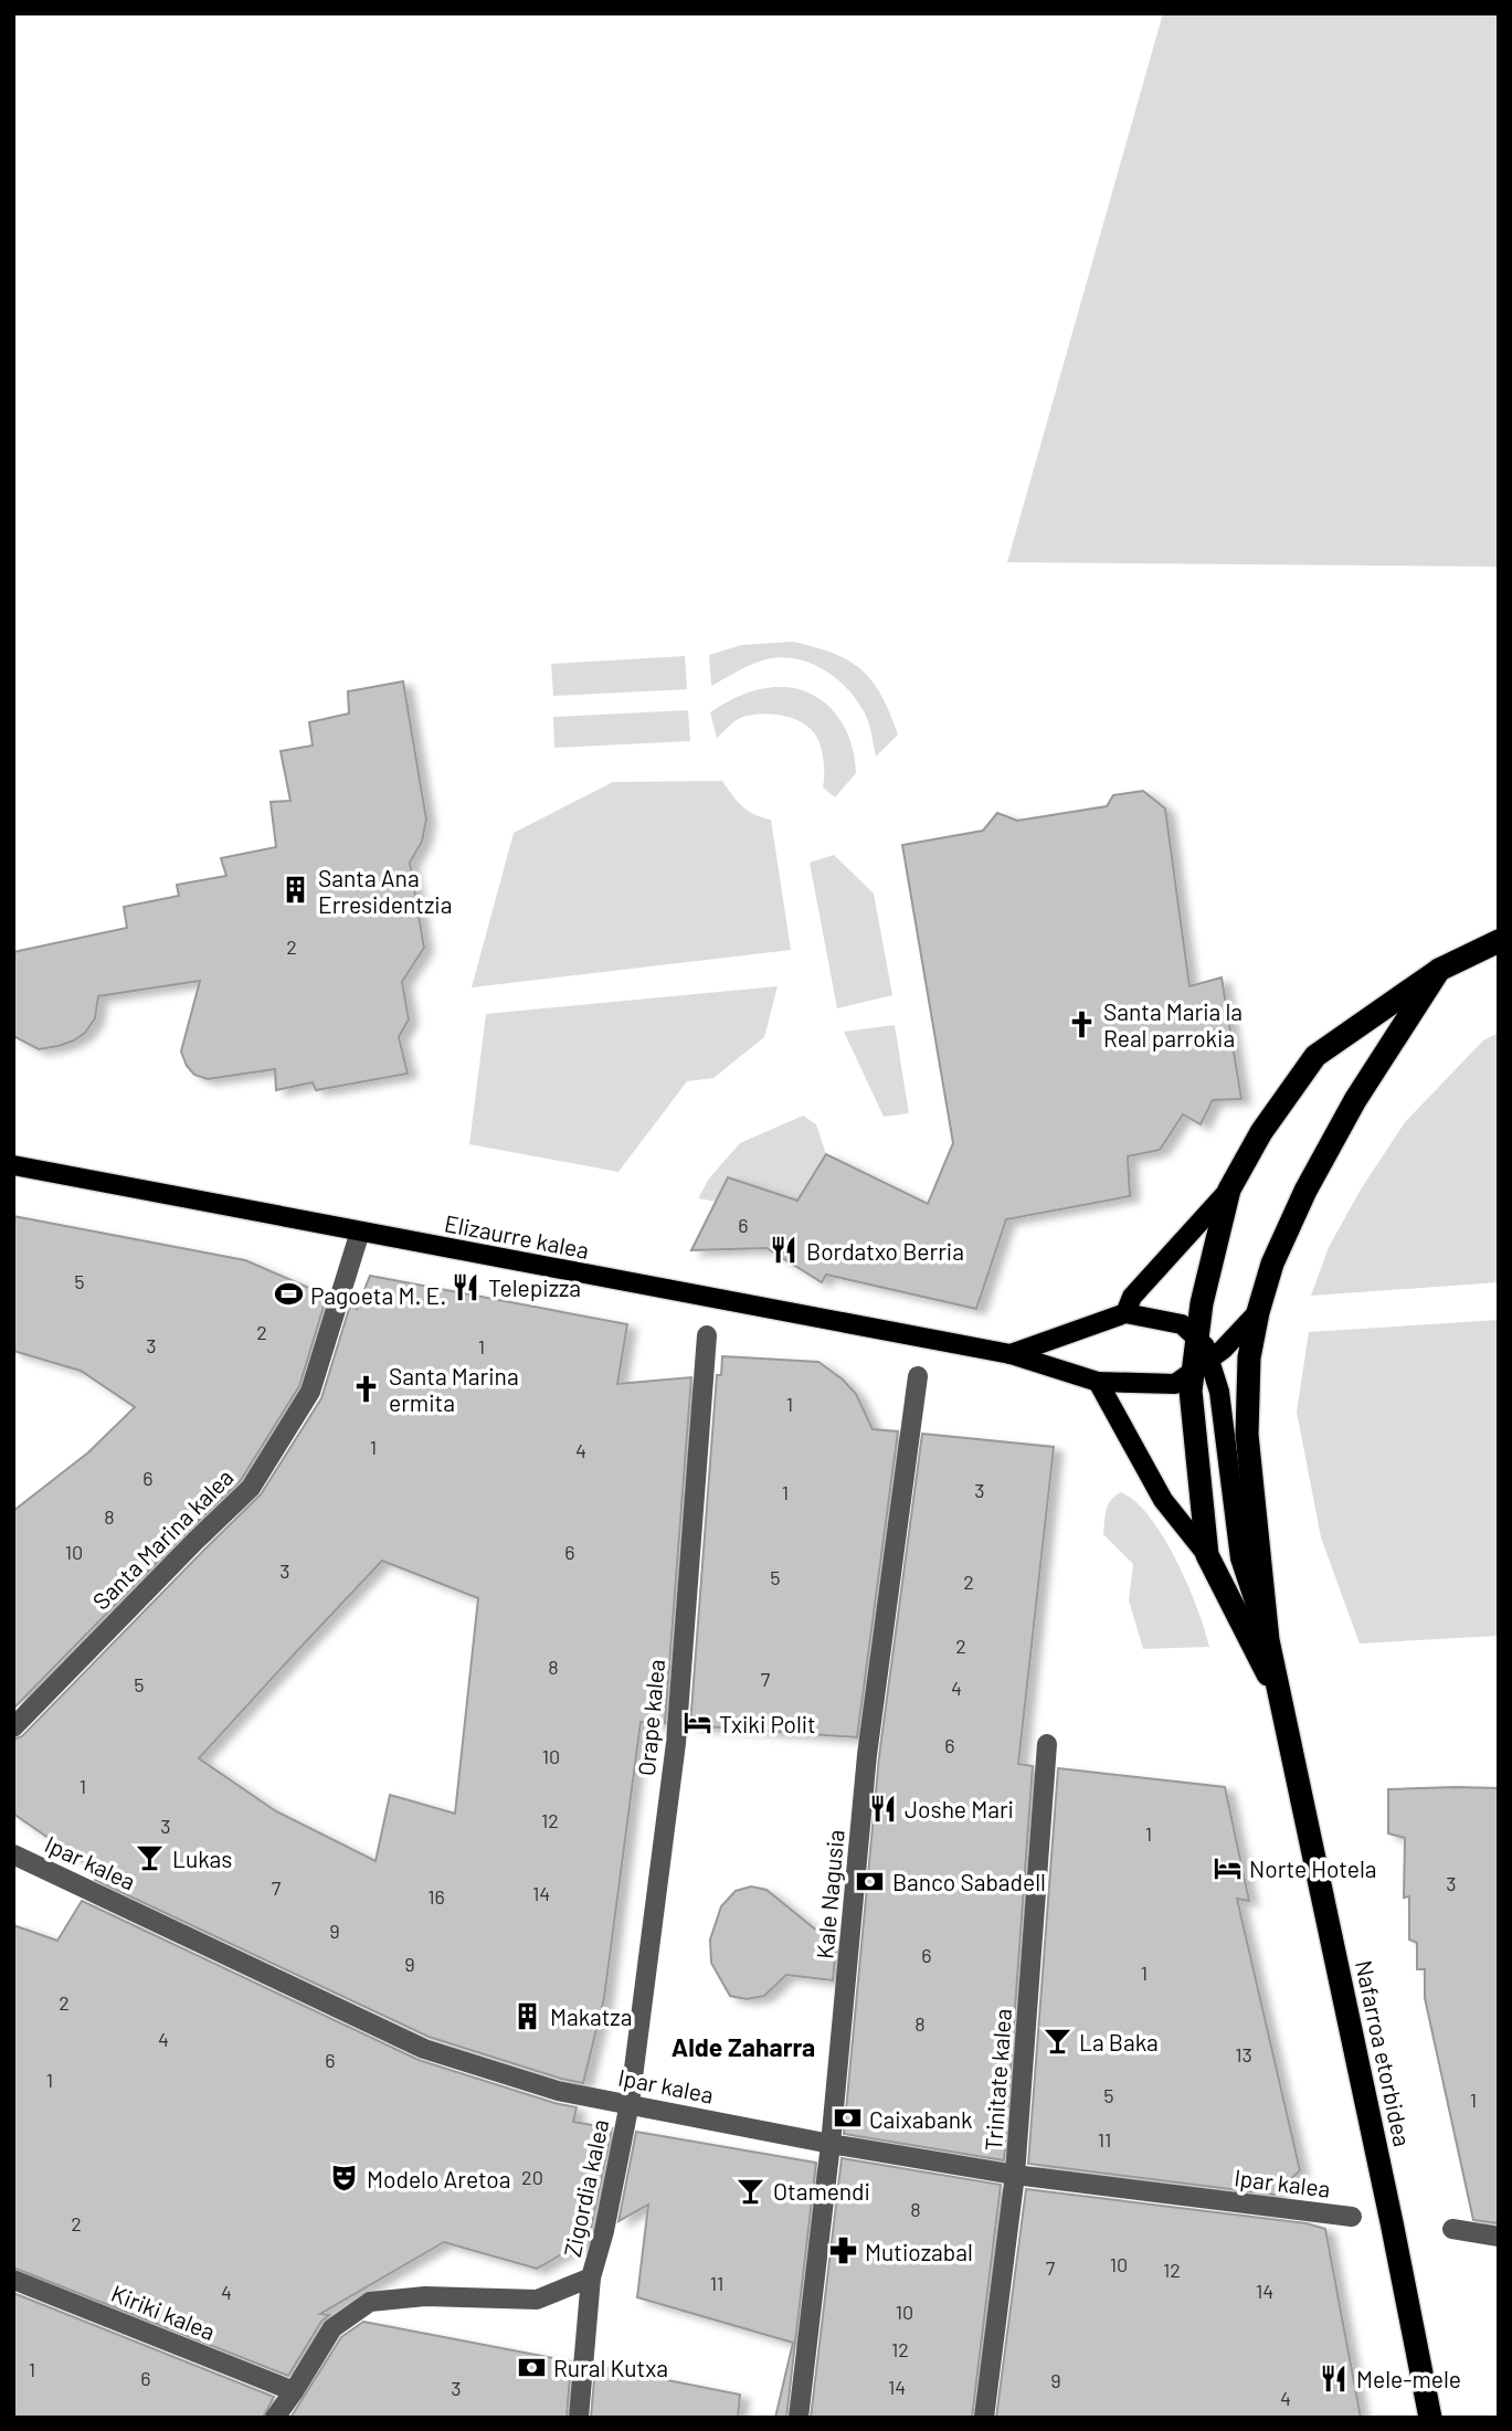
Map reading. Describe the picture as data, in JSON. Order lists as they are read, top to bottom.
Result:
{
  "streets": {
    "highway": ["Nafarroa etorbidea"],
    "main road": ["Elizaurre kalea"],
    "street": [
      "Santa Marina kalea",
      "Orape kalea",
      "Ipar kalea",
      "Kale Nagusia",
      "Trinitate kalea",
      "Zigordia kalea",
      "Kiriki kalea"
    ]
  },
  "crossings": [
    ["Elizaurre kalea", "Santa Marina kalea"],
    ["Orape kalea", "Ipar kalea"],
    ["Orape kalea", "Zigordia kalea"],
    ["Ipar kalea", "Kale Nagusia"],
    ["Ipar kalea", "Trinitate kalea"],
    ["Ipar kalea", "Zigordia kalea"],
    ["Zigordia kalea", "Kiriki kalea"]
  ],
  "districts": ["Alde Zaharra"],
  "places": {
    "building": ["Santa Ana Erresidentzia", "Makatza"],
    "church": ["Santa Maria la Real parrokia", "Santa Marina ermita"],
    "restaurant": [
      "Bordatxo Berria",
      "Telepizza",
      "Joshe Mari",
      "Mele-mele"
    ],
    "sports": ["Pagoeta M. E."],
    "hotel": ["Txiki Polit", "Norte Hotela"],
    "bar": ["Lukas", "La Baka", "Otamendi"],
    "bank": ["Banco Sabadell", "Caixabank", "Rural Kutxa"],
    "theatre": ["Modelo Aretoa"],
    "pharmacy": ["Mutiozabal"]
  },
  "house_numbers": [
    "2",
    "6",
    "5",
    "2",
    "3",
    "1",
    "1",
    "1",
    "4",
    "6",
    "3",
    "1",
    "8",
    "10",
    "6",
    "3",
    "5",
    "2",
    "2",
    "8",
    "7",
    "5",
    "4",
    "6",
    "10",
    "1",
    "12",
    "3",
    "1",
    "3",
    "7",
    "14",
    "16",
    "9",
    "6",
    "9",
    "1",
    "2",
    "8",
    "4",
    "13",
    "6",
    "1",
    "5",
    "1",
    "11",
    "20",
    "8",
    "2",
    "10",
    "7",
    "12",
    "11",
    "14",
    "4",
    "10",
    "12",
    "1",
    "6",
    "9",
    "14",
    "3",
    "4"
  ]
}
